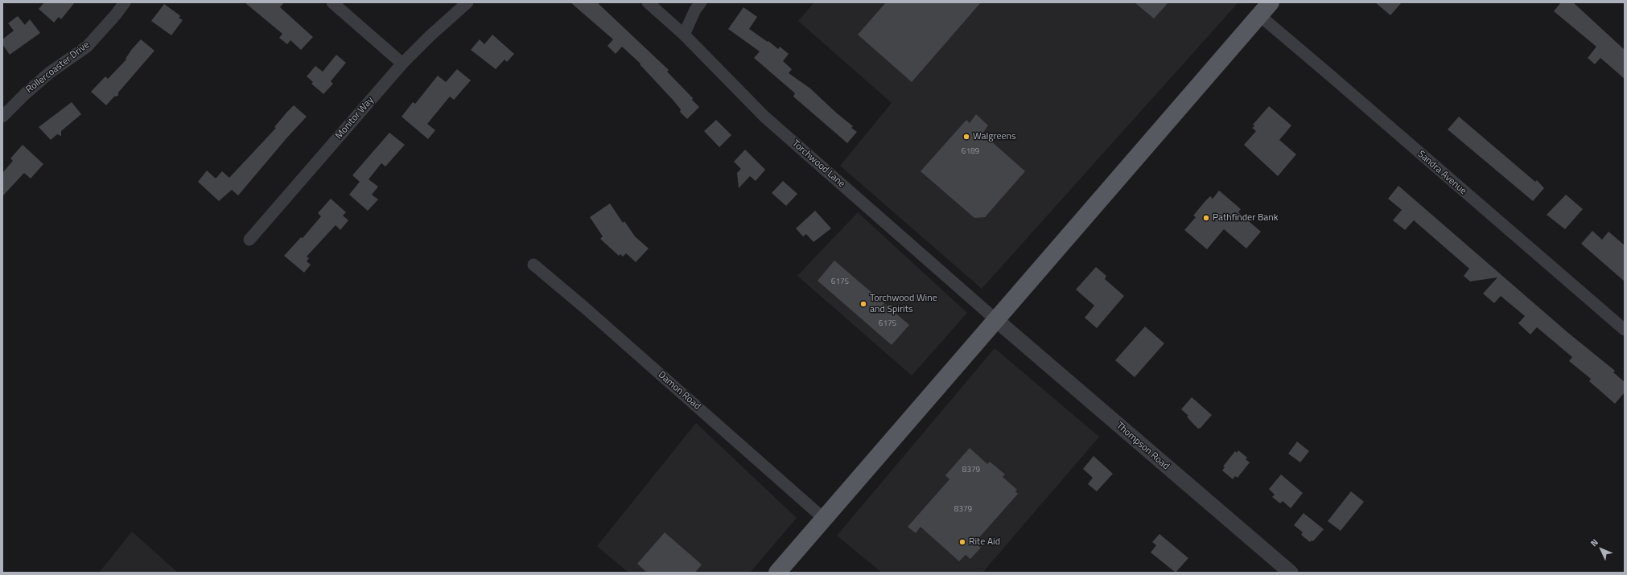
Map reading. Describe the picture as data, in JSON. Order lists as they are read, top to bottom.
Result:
{
  "streets": {
    "street": [
      "Rollercoaster Drive",
      "Monitor Way",
      "Torchwood Lane",
      "Sandra Avenue",
      "Damon Road",
      "Thompson Road"
    ]
  },
  "crossings": [
    ["Torchwood Lane", "Thompson Road"]
  ],
  "places": [
    "Walgreens",
    "Pathfinder Bank",
    "Torchwood Wine and Spirits",
    "Rite Aid"
  ],
  "house_numbers": [
    "6189",
    "6175",
    "6175",
    "8379",
    "8379"
  ],
  "north": "top left"
}
